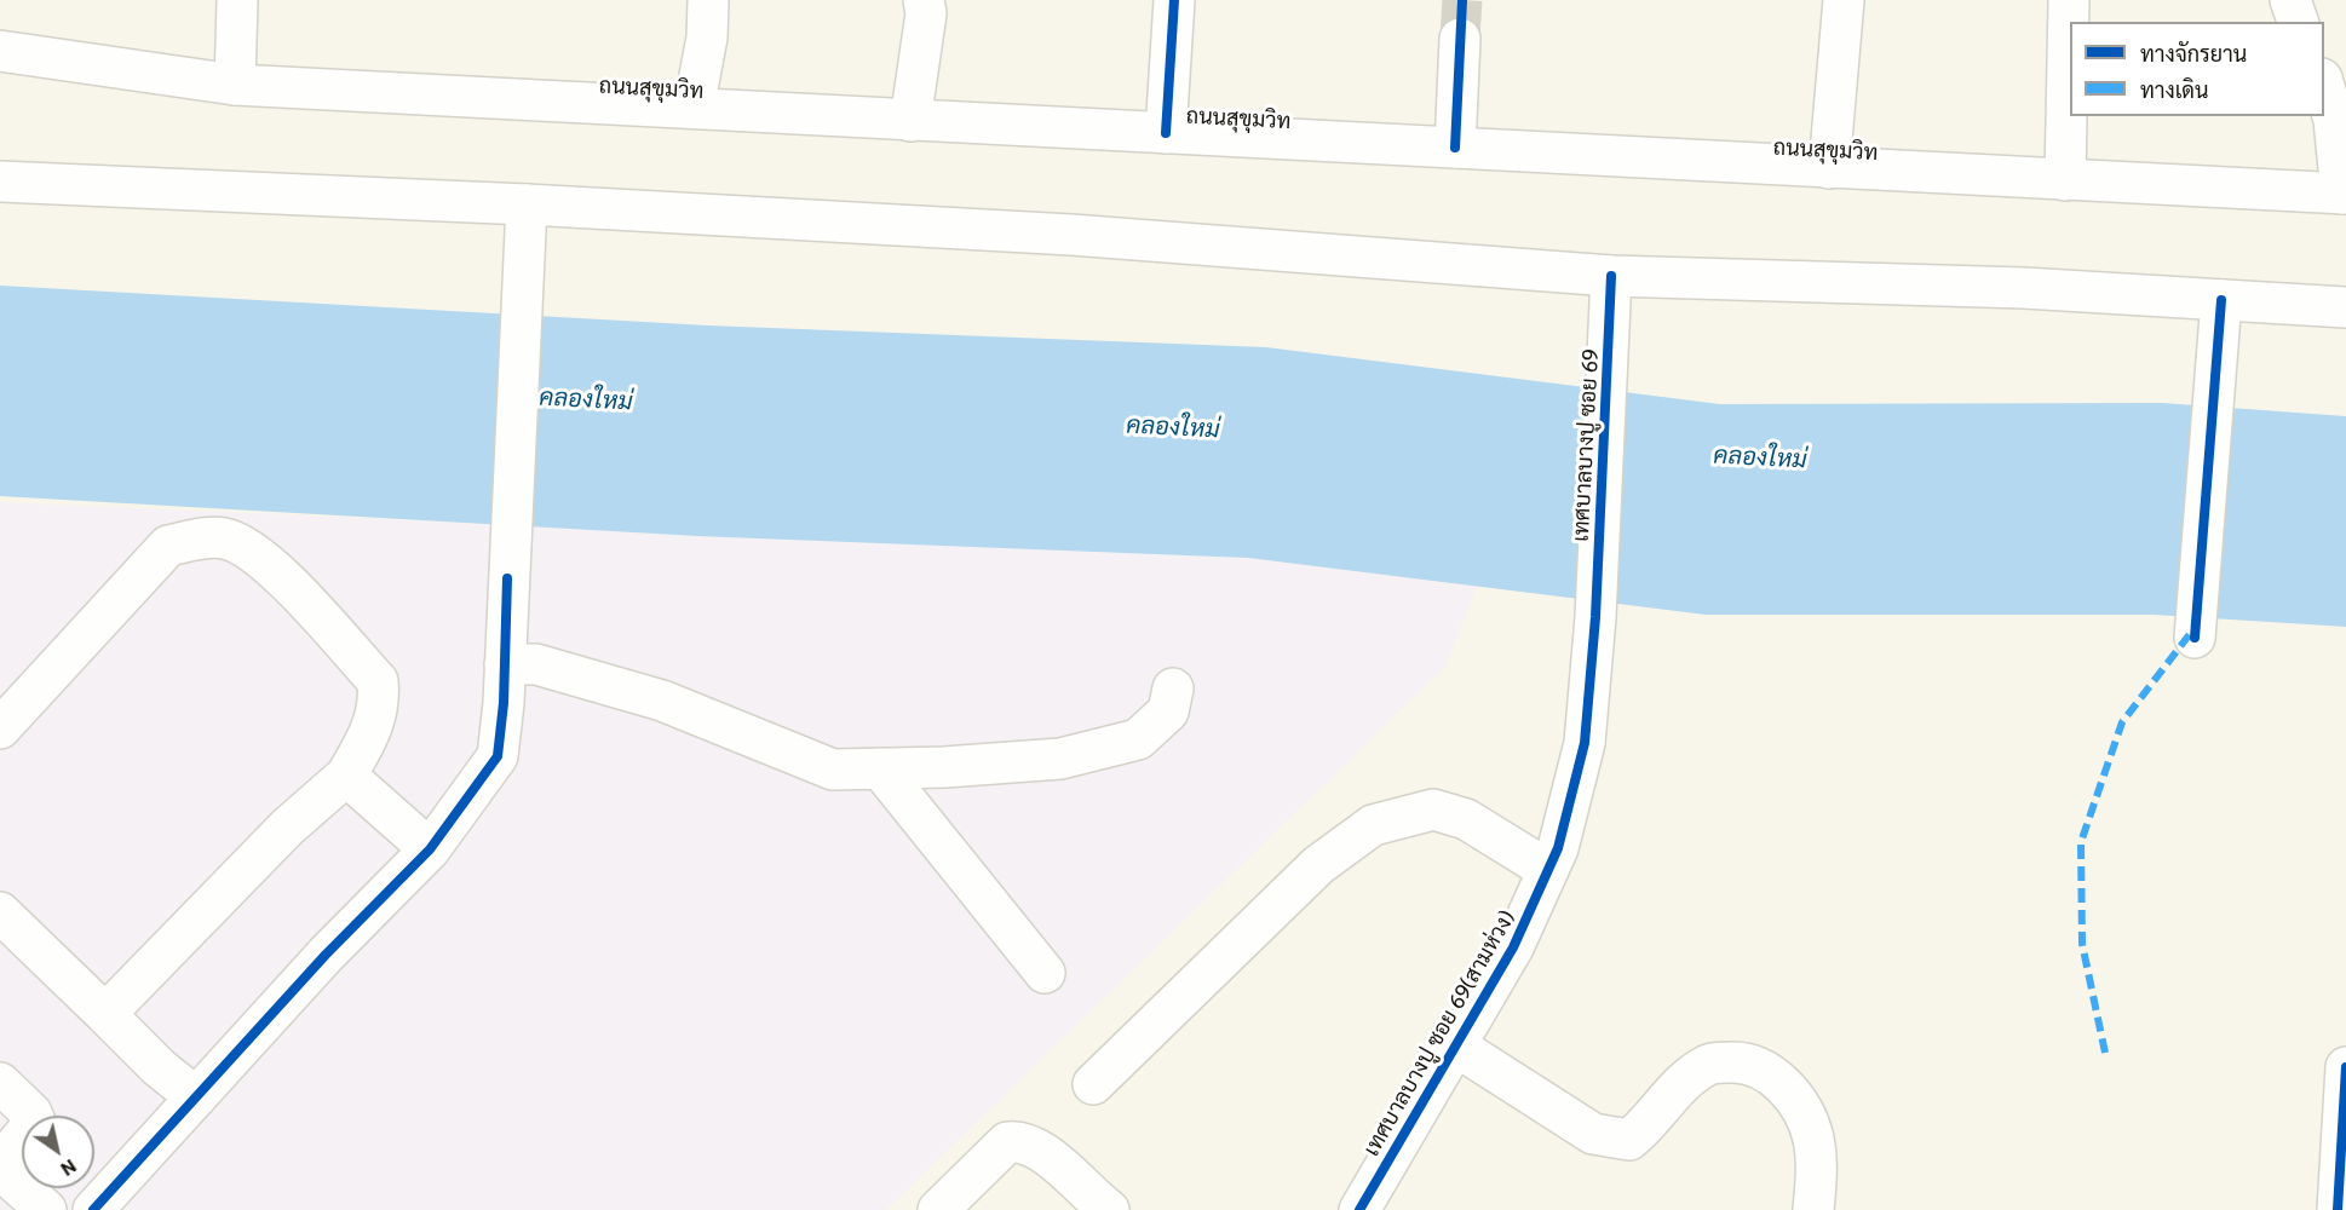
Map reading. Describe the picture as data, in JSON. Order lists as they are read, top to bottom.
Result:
{
  "streets": {
    "main road": ["ถนนสุขุมวิท", "เทศบาลบางปู ซอย 69", "เทศบาลบางปู ซอย 69(สามห่วง)"]
  },
  "crossings": [
    ["เทศบาลบางปู ซอย 69", "เทศบาลบางปู ซอย 69(สามห่วง)"]
  ],
  "water": ["คลองใหม่"],
  "legend": ["ทางจักรยาน", "ทางเดิน"],
  "north": "bottom right"
}
